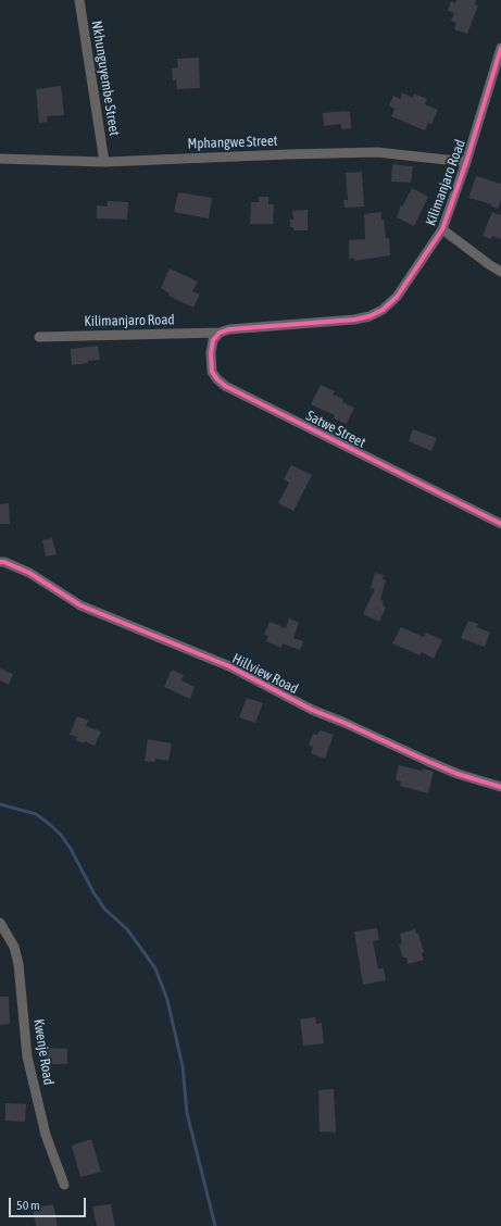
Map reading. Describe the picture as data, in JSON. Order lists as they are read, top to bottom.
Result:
{
  "streets": {
    "street": [
      "Nkhunguyembe Street",
      "Mphangwe Street",
      "Kilimanjaro Road",
      "Satwe Street",
      "Hillview Road",
      "Kwenje Road"
    ]
  },
  "crossings": [
    ["Nkhunguyembe Street", "Mphangwe Street"],
    ["Mphangwe Street", "Kilimanjaro Road"],
    ["Kilimanjaro Road", "Satwe Street"]
  ],
  "scale_bar": "50 m"
}
